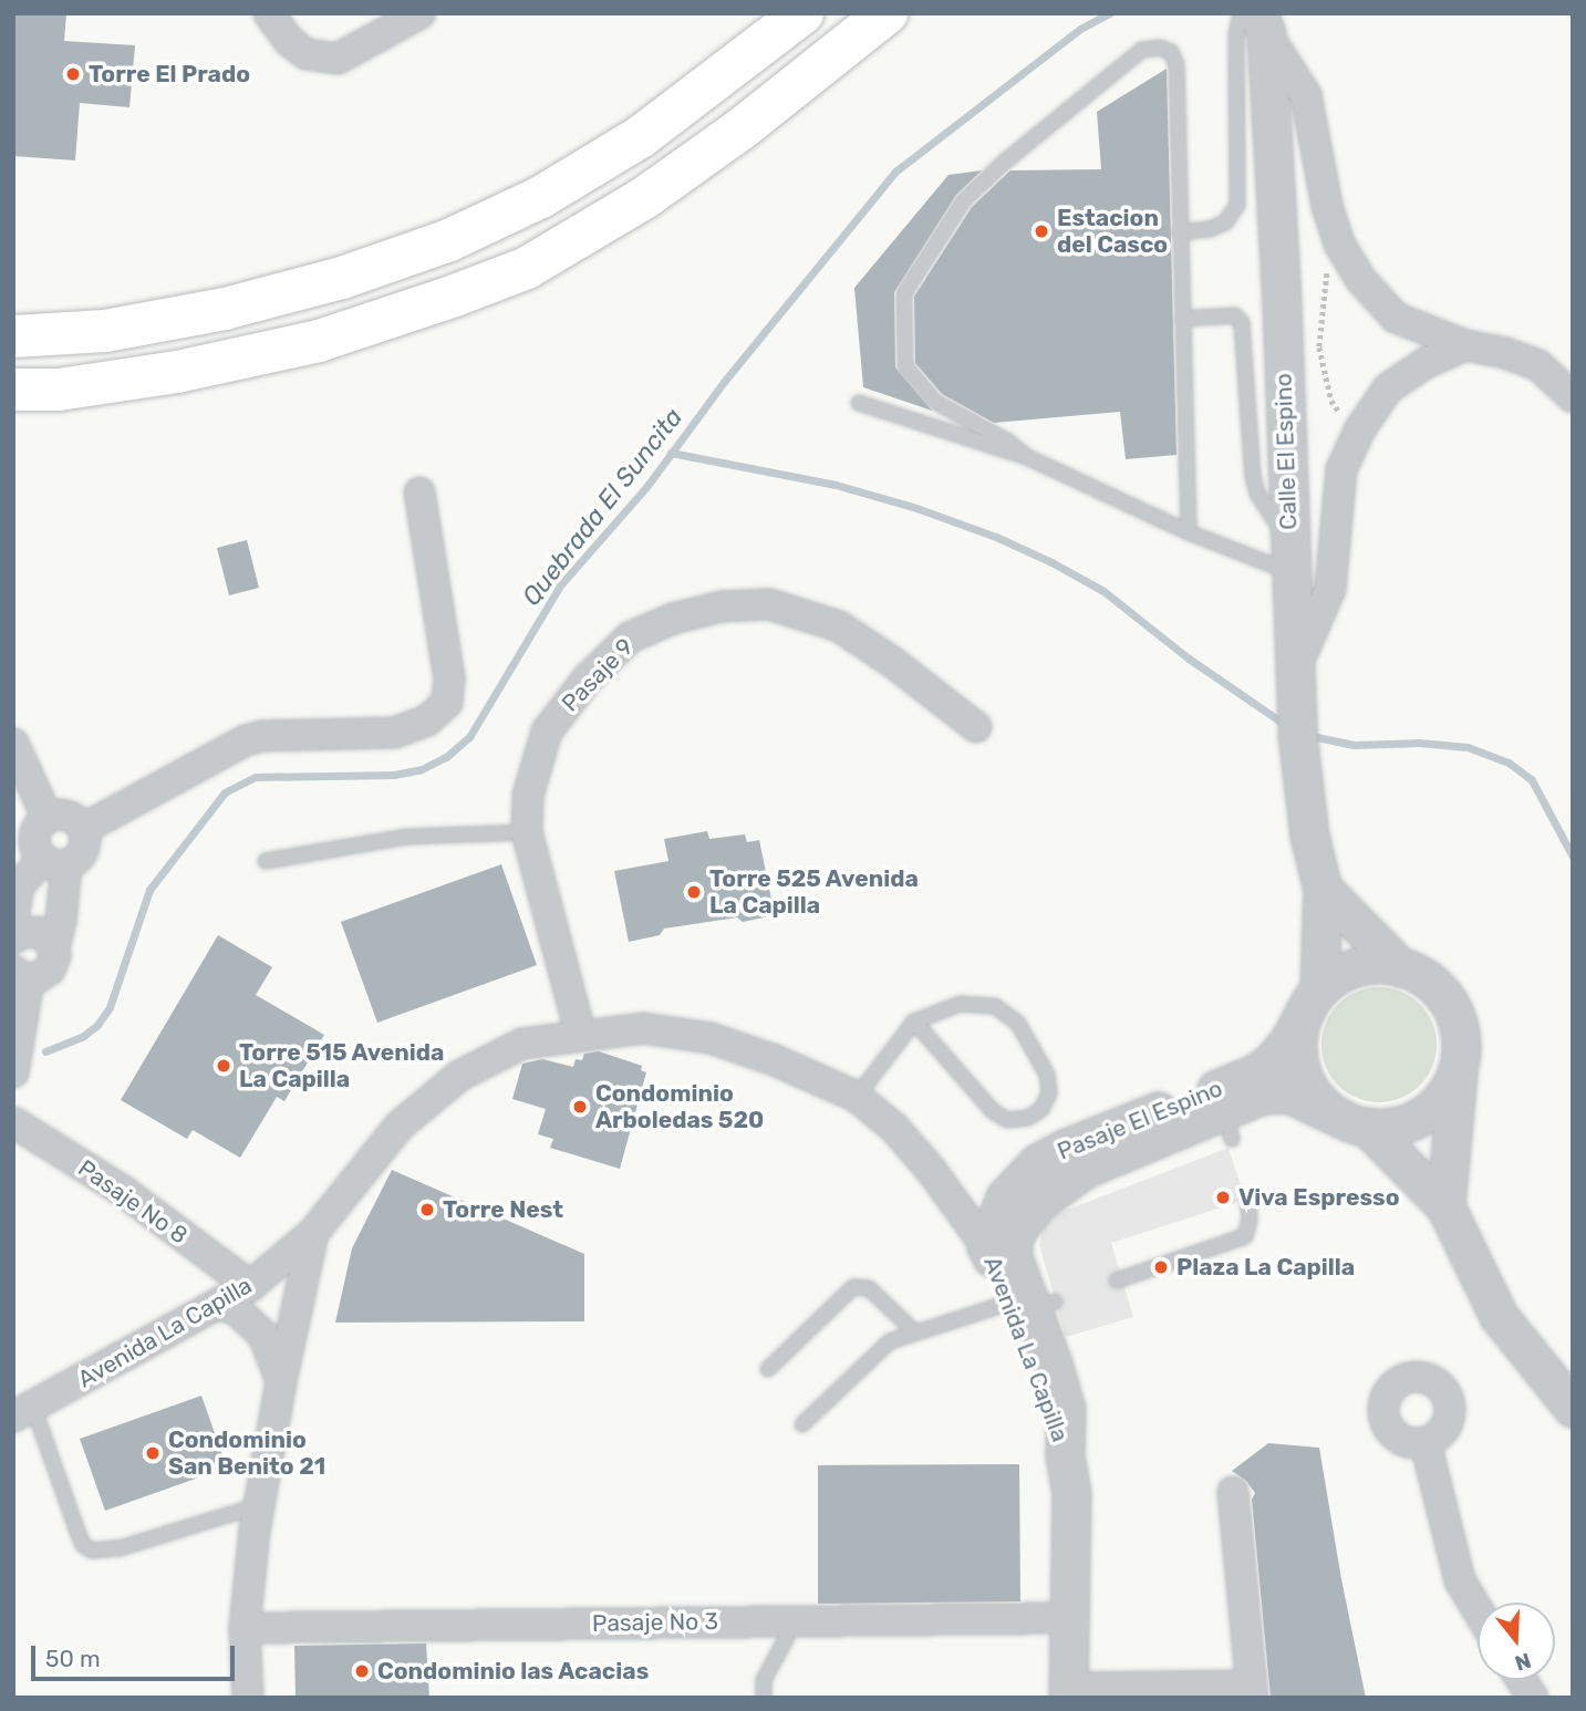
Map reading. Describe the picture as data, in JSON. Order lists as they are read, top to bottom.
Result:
{
  "streets": {
    "street": [
      "Calle El Espino",
      "Pasaje 9",
      "Pasaje El Espino",
      "Pasaje No 8",
      "Avenida La Capilla",
      "Pasaje No 3"
    ]
  },
  "crossings": [
    ["Calle El Espino", "Pasaje El Espino"],
    ["Pasaje 9", "Avenida La Capilla"],
    ["Pasaje El Espino", "Avenida La Capilla"],
    ["Pasaje No 8", "Avenida La Capilla"],
    ["Avenida La Capilla", "Pasaje No 3"]
  ],
  "water": ["Quebrada El Suncita"],
  "places": [
    "Torre El Prado",
    "Estacion del Casco",
    "Torre 525 Avenida La Capilla",
    "Torre 515 Avenida La Capilla",
    "Condominio Arboledas 520",
    "Viva Espresso",
    "Torre Nest",
    "Plaza La Capilla",
    "Condominio San Benito 21",
    "Condominio las Acacias"
  ],
  "scale_bar": "50 m",
  "north": "bottom"
}
